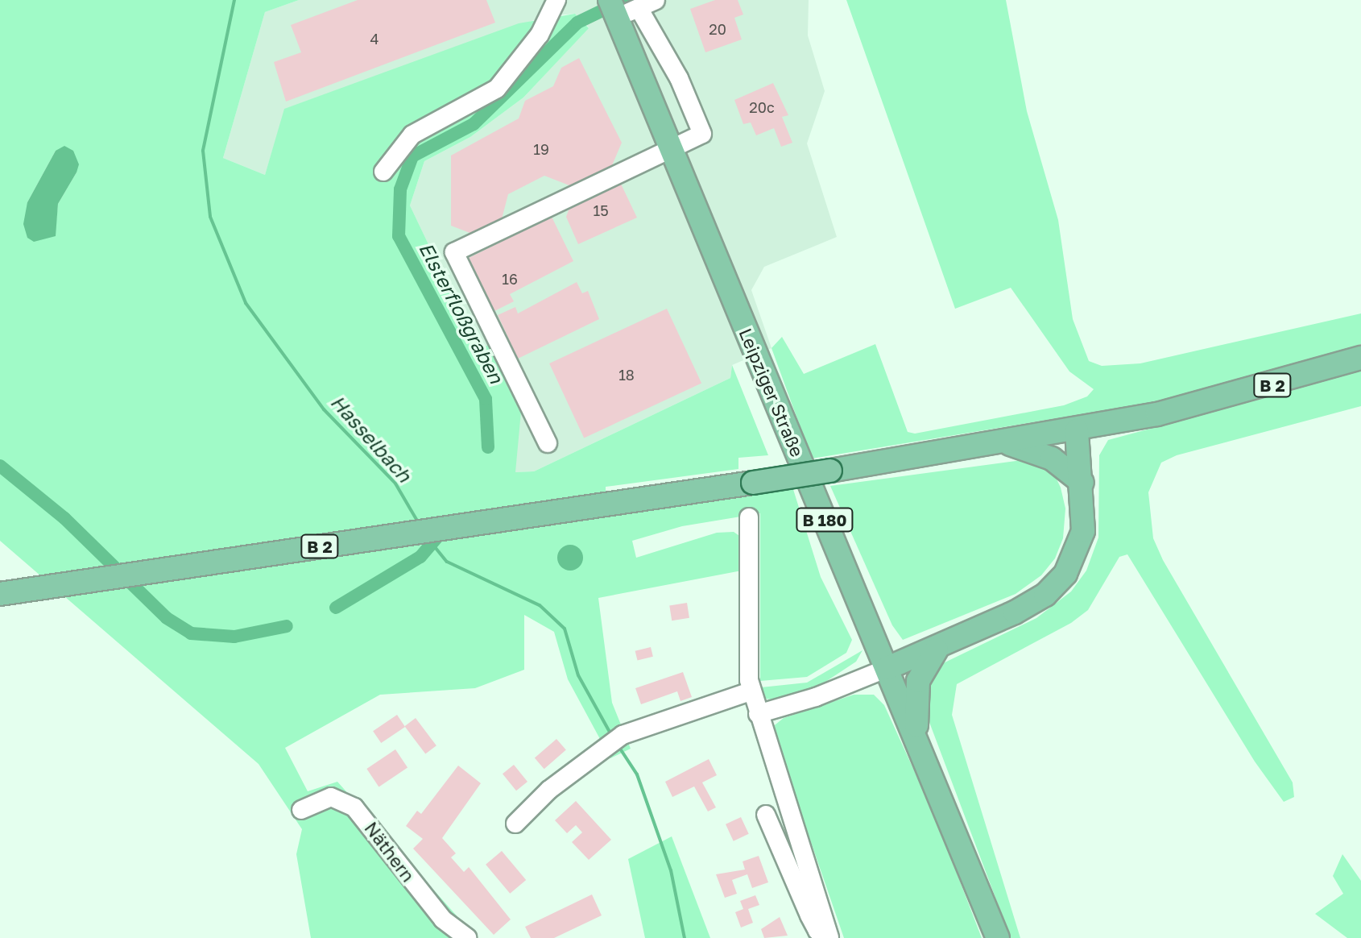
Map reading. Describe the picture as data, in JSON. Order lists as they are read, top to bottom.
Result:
{
  "streets": {
    "main road": ["B 2", "Leipziger Straße", "B 180"],
    "street": ["Näthern"]
  },
  "water": ["Elsterfloßgraben", "Hasselbach"],
  "house_numbers": [
    "20",
    "4",
    "20c",
    "19",
    "15",
    "16",
    "18"
  ]
}
